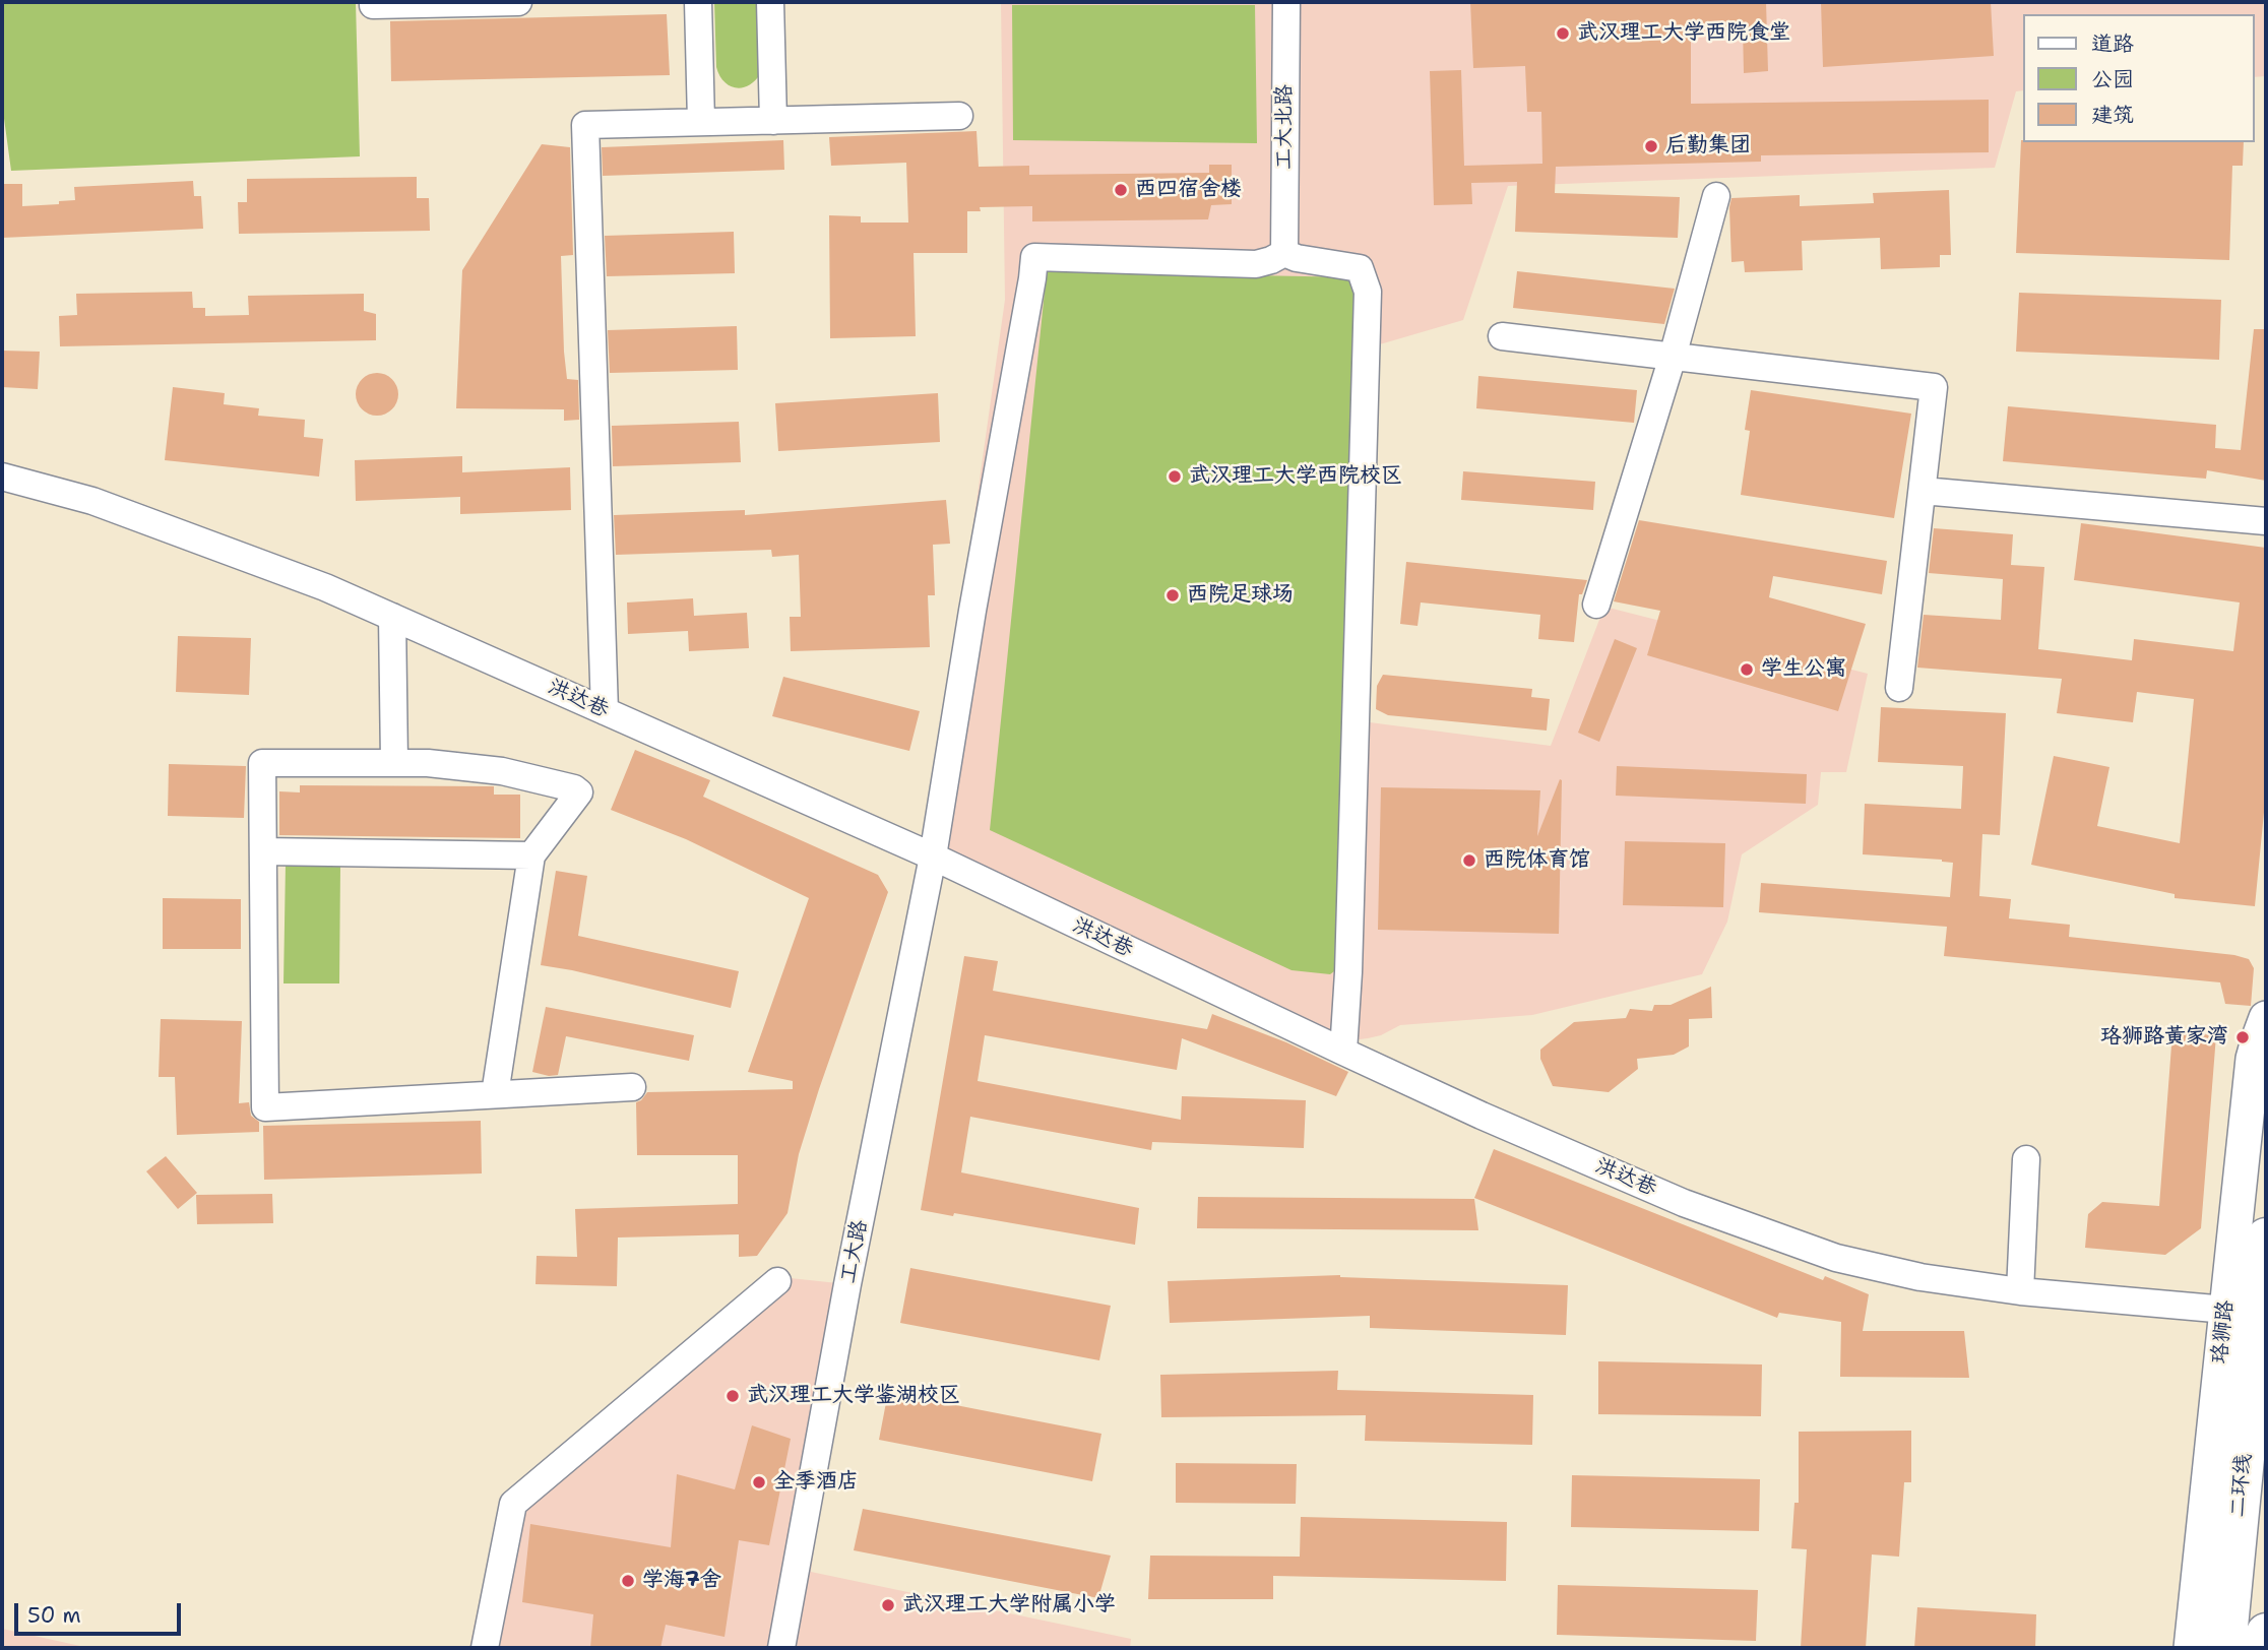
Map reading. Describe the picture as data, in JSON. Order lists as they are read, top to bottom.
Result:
{
  "streets": {
    "highway": ["二环线"],
    "main road": ["珞狮路"],
    "street": ["工大北路", "洪达巷", "工大路"]
  },
  "crossings": [
    ["工大北路", "工大路"],
    ["洪达巷", "工大路"],
    ["洪达巷", "珞狮路"]
  ],
  "places": [
    "武汉理工大学西院食堂",
    "后勤集团",
    "西四宿舍楼",
    "武汉理工大学西院校区",
    "西院足球场",
    "学生公寓",
    "西院体育馆",
    "珞狮路黄家湾",
    "武汉理工大学鉴湖校区",
    "全季酒店",
    "学海7舍",
    "武汉理工大学附属小学"
  ],
  "legend": ["道路", "公园", "建筑"],
  "scale_bar": "50 m"
}
